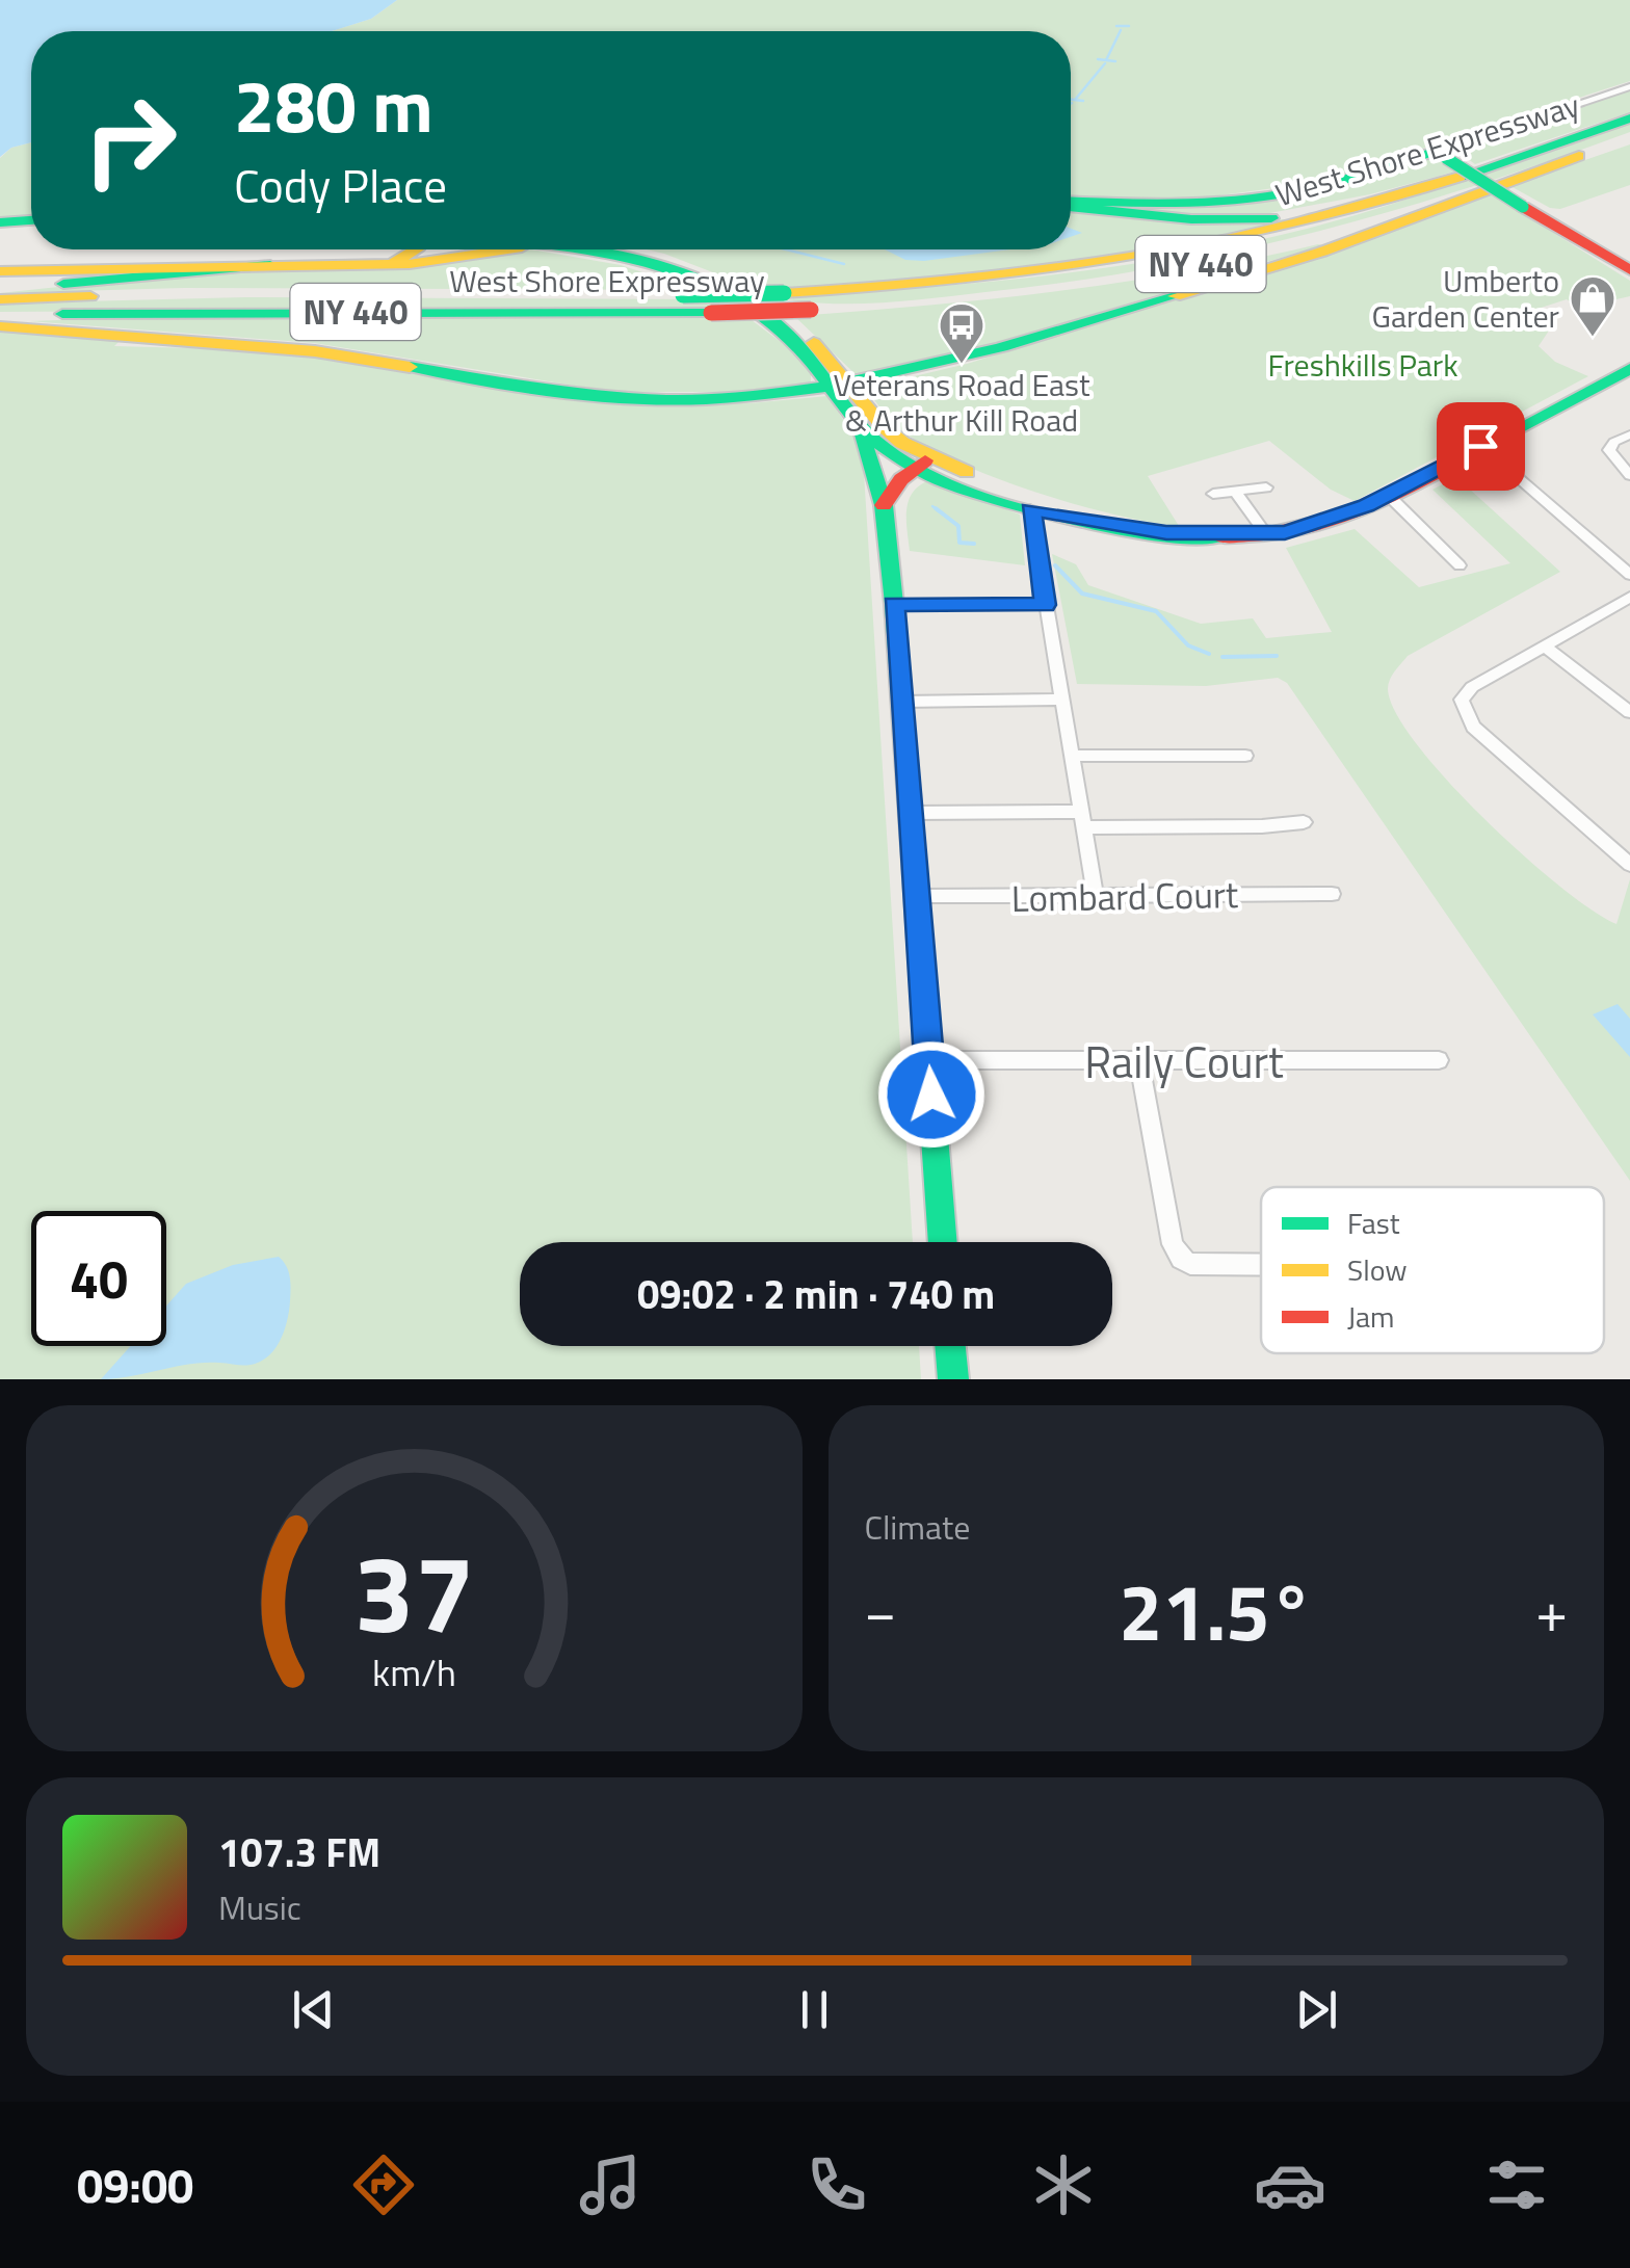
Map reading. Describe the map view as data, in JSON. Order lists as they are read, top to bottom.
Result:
{
  "streets": {
    "main road": ["West Shore Expressway", "NY 440"],
    "street": ["Lombard Court", "Raily Court"]
  },
  "parks": ["Freshkills Park"],
  "places": {
    "shop": ["Umberto Garden Center"],
    "bus stop": ["Veterans Road East & Arthur Kill Road"]
  },
  "legend": ["Fast", "Slow", "Jam"],
  "page": {
    "turn": ["280 m", "Cody Place"],
    "limit": "40",
    "trip": "09:02 · 2 min · 740 m",
    "tile": "Climate",
    "heat": ["−", "21.5°", "+"],
    "song": ["107.3 FM", "Music"],
    "tabs": "09:00",
    "gauge": ["37", "km/h"]
  }
}
